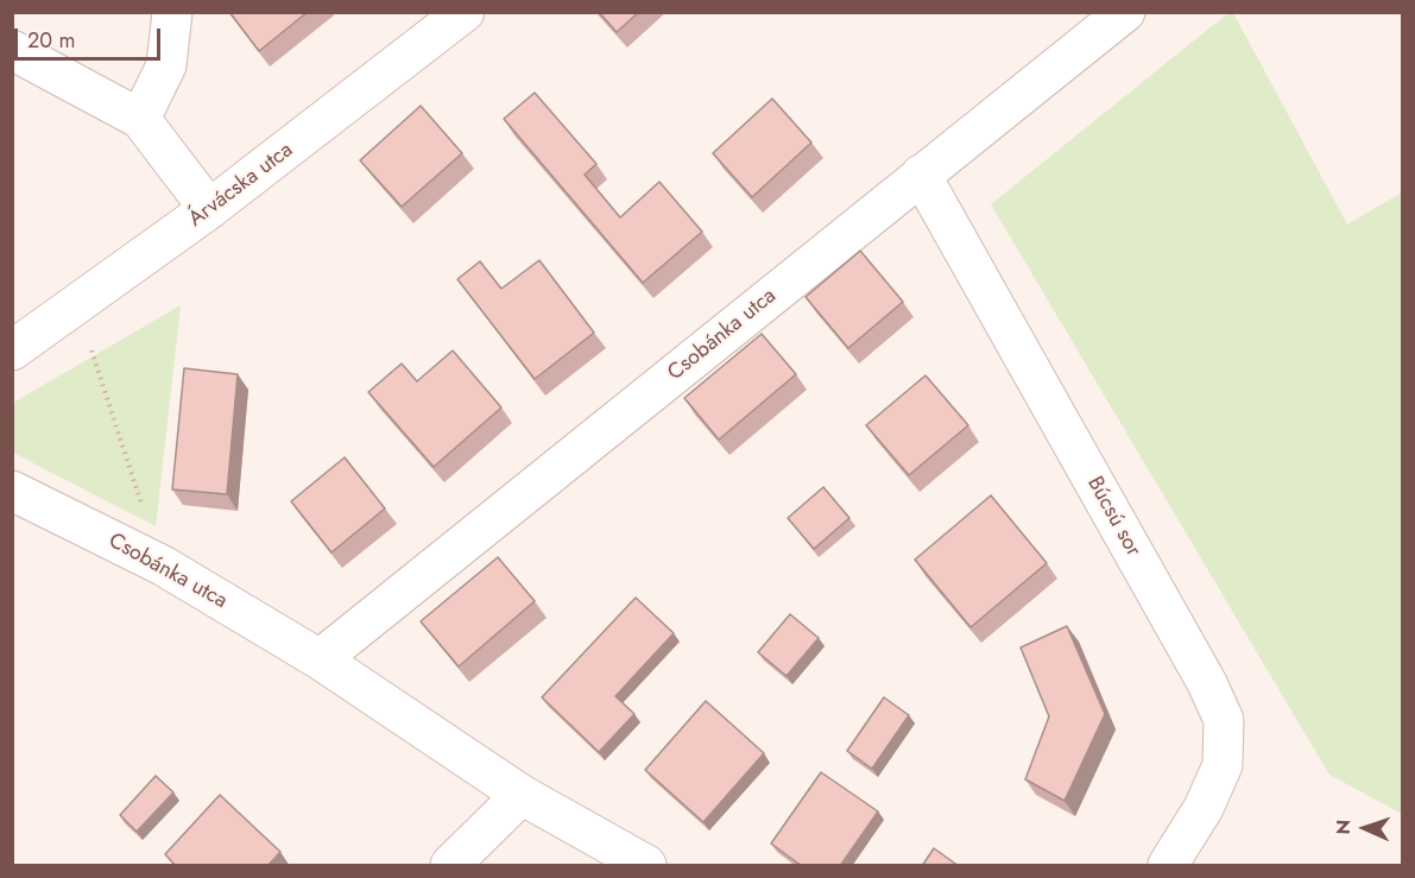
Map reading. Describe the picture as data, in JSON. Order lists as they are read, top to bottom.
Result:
{
  "streets": {
    "street": ["Árvácska utca", "Csobánka utca", "Búcsú sor"]
  },
  "crossings": [
    ["Csobánka utca", "Búcsú sor"]
  ],
  "scale_bar": "20 m",
  "north": "left"
}
